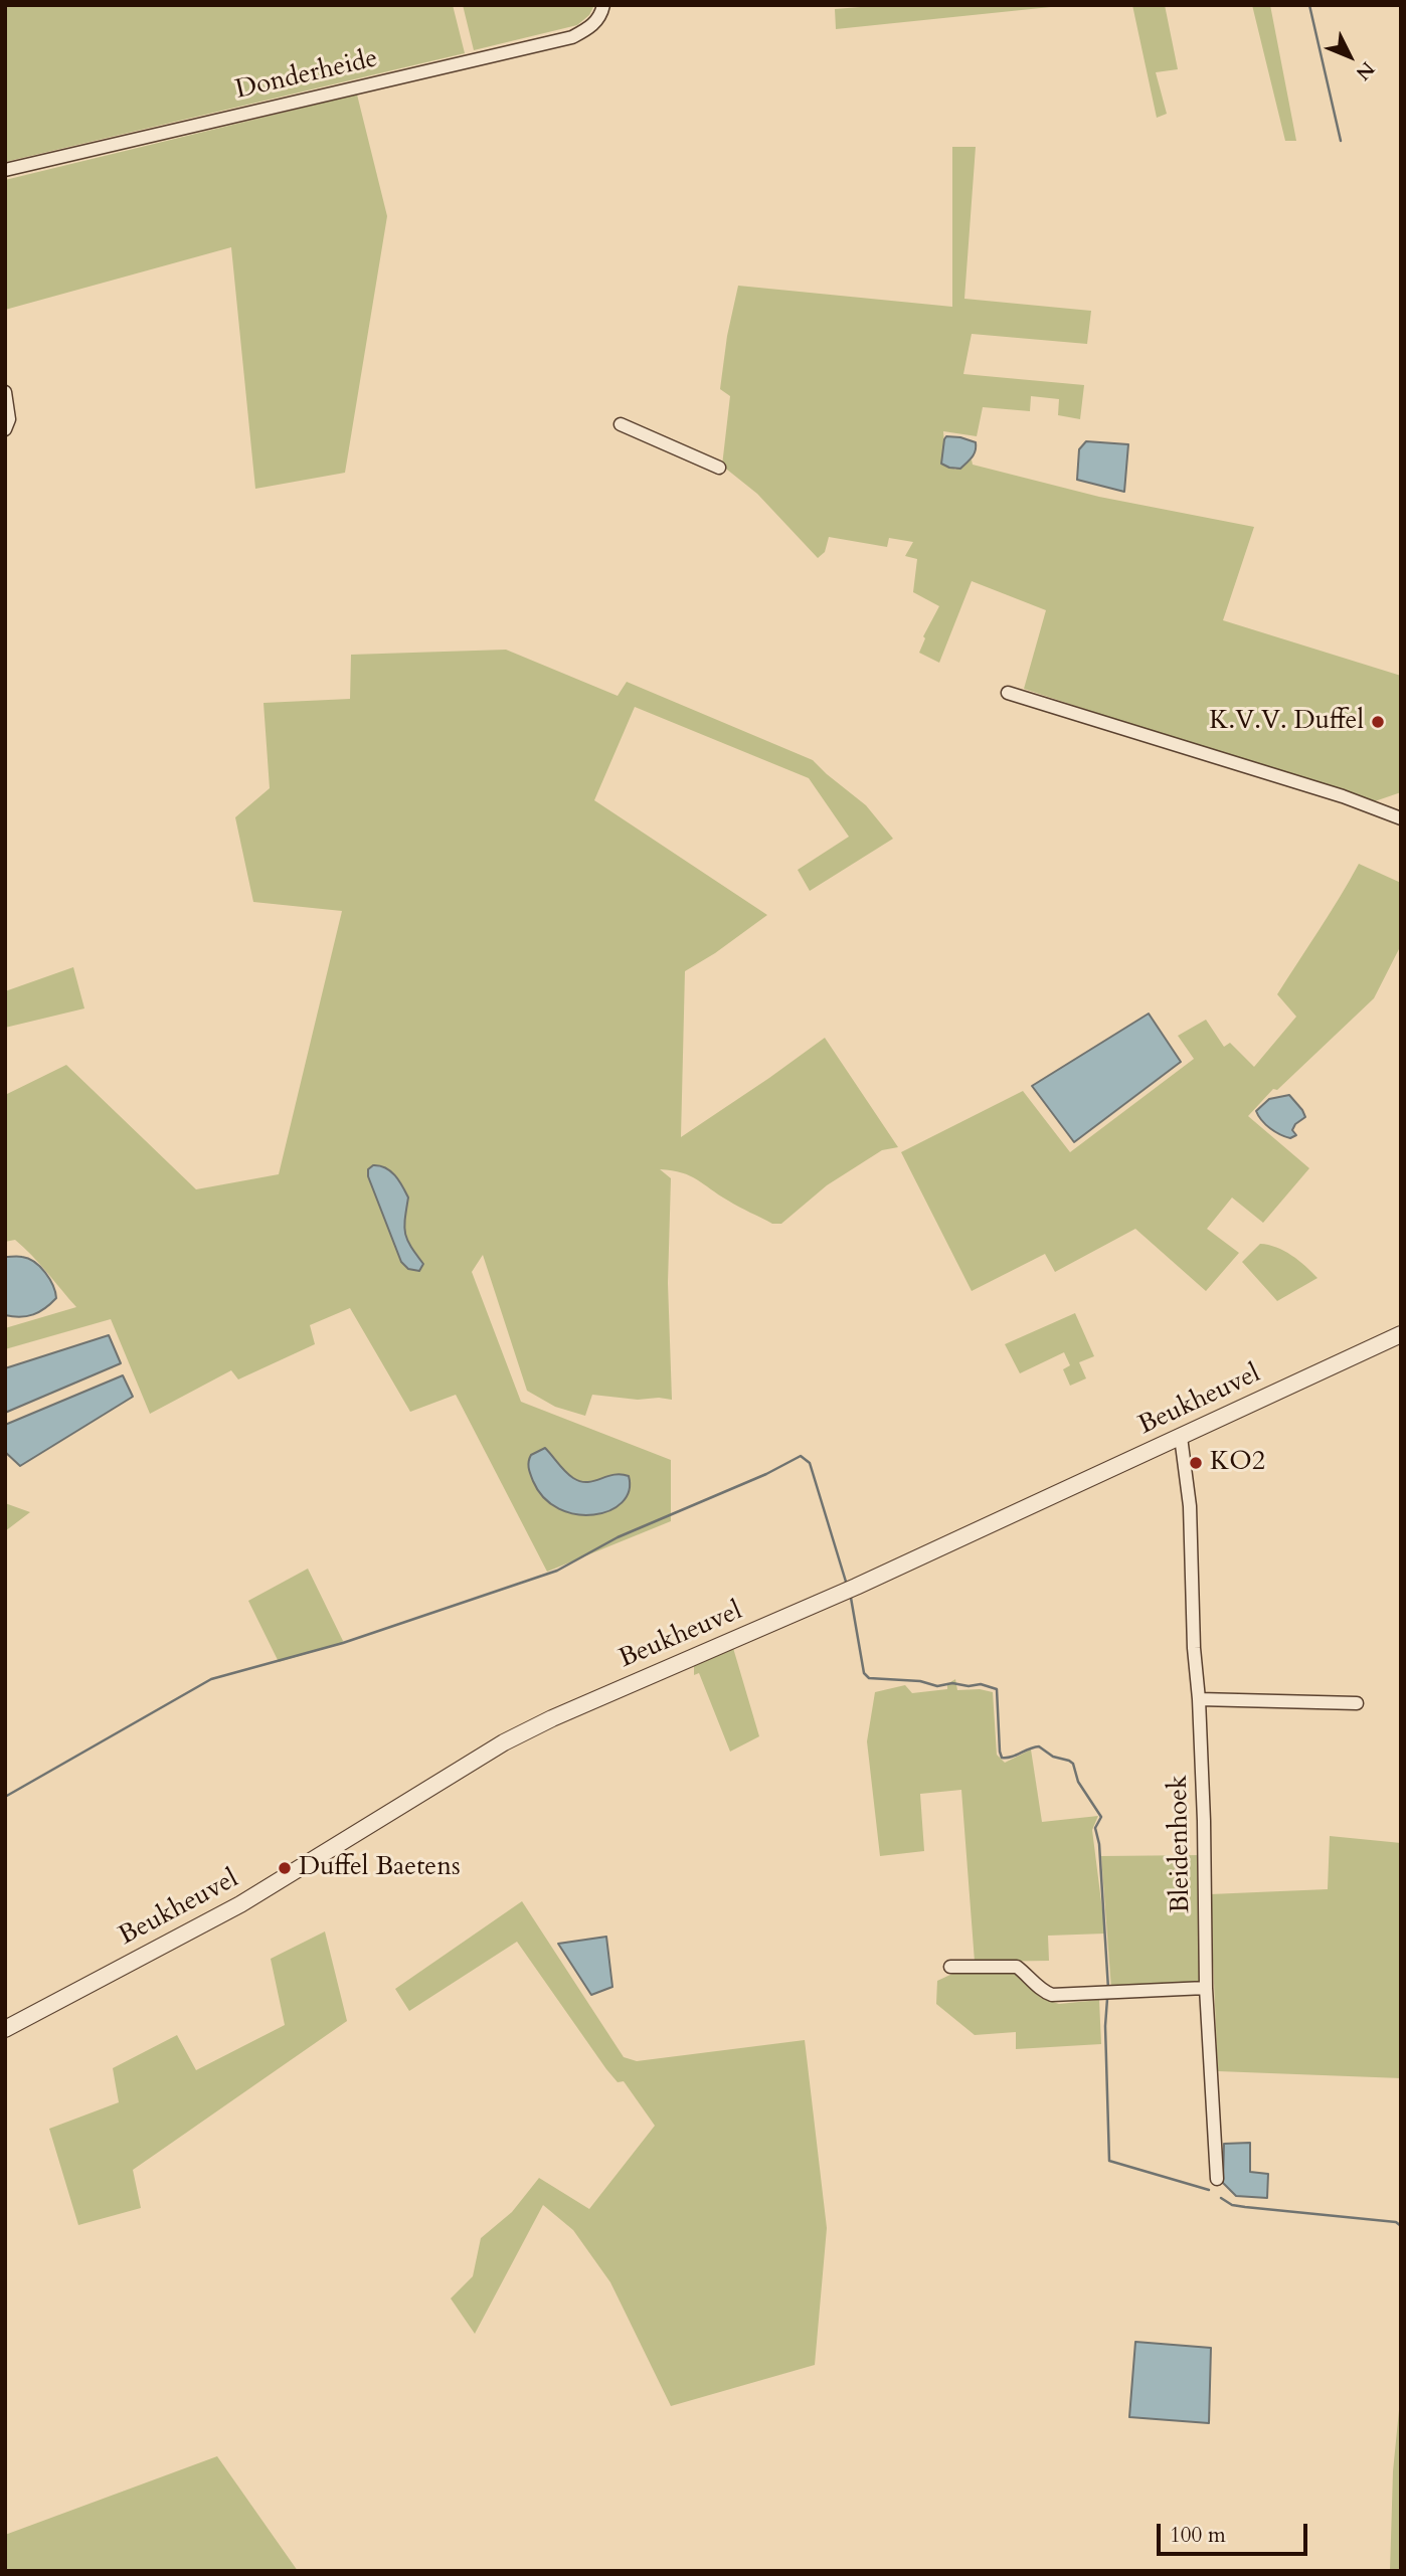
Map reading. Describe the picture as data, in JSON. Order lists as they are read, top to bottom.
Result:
{
  "streets": {
    "street": ["Donderheide", "Beukheuvel", "Bleidenhoek"]
  },
  "crossings": [
    ["Beukheuvel", "Bleidenhoek"]
  ],
  "places": ["K.V.V. Duffel", "KO2", "Duffel Baetens"],
  "scale_bar": "100 m",
  "north": "bottom right"
}
